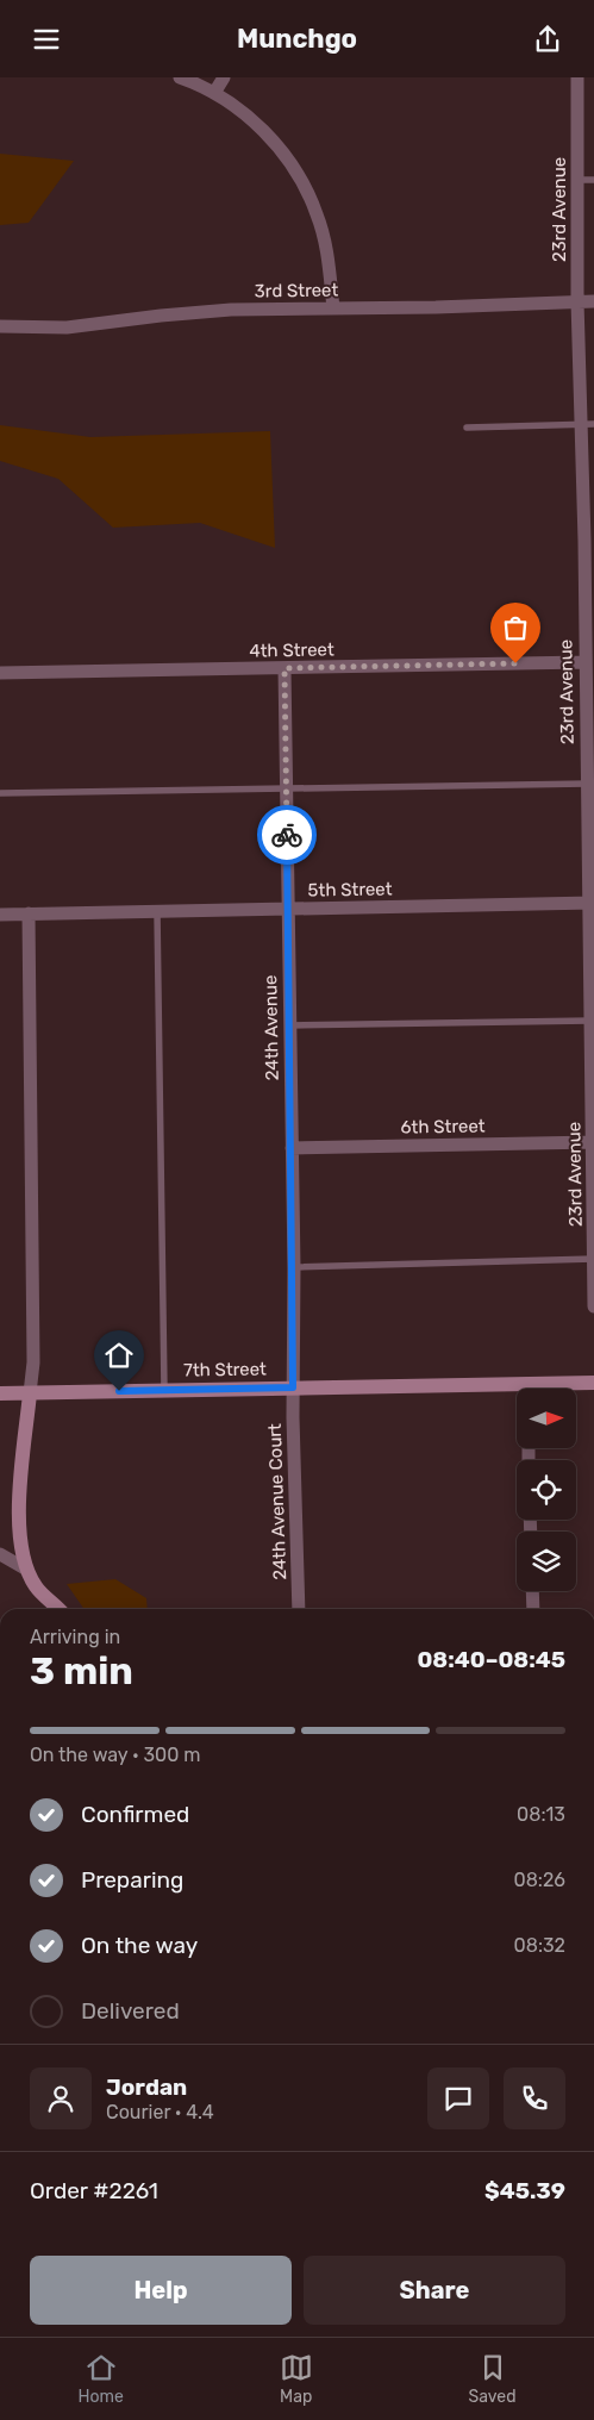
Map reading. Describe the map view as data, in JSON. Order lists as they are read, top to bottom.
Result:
{
  "streets": {
    "street": [
      "23rd Avenue",
      "3rd Street",
      "4th Street",
      "5th Street",
      "24th Avenue",
      "6th Street",
      "7th Street",
      "24th Avenue Court"
    ]
  },
  "crossings": [
    ["23rd Avenue", "3rd Street"],
    ["23rd Avenue", "4th Street"],
    ["23rd Avenue", "5th Street"],
    ["23rd Avenue", "6th Street"],
    ["4th Street", "24th Avenue"],
    ["5th Street", "24th Avenue"],
    ["24th Avenue", "6th Street"],
    ["24th Avenue", "7th Street"],
    ["24th Avenue", "24th Avenue Court"],
    ["7th Street", "24th Avenue Court"]
  ],
  "north": "right",
  "page": {
    "header": "Munchgo",
    "heading": ["3 min", "Arriving in", "08:40–08:45"],
    "panel": [
      "Jordan",
      "Courier · 4.4",
      "Order #2261",
      "$45.39"
    ],
    "bar": "On the way · 300 m",
    "list": [
      ["Confirmed", "08:13"],
      ["Preparing", "08:26"],
      ["On the way", "08:32"],
      "Delivered"
    ],
    "buttons": ["Help", "Share"],
    "tabs": ["Home", "Map", "Saved"]
  }
}
